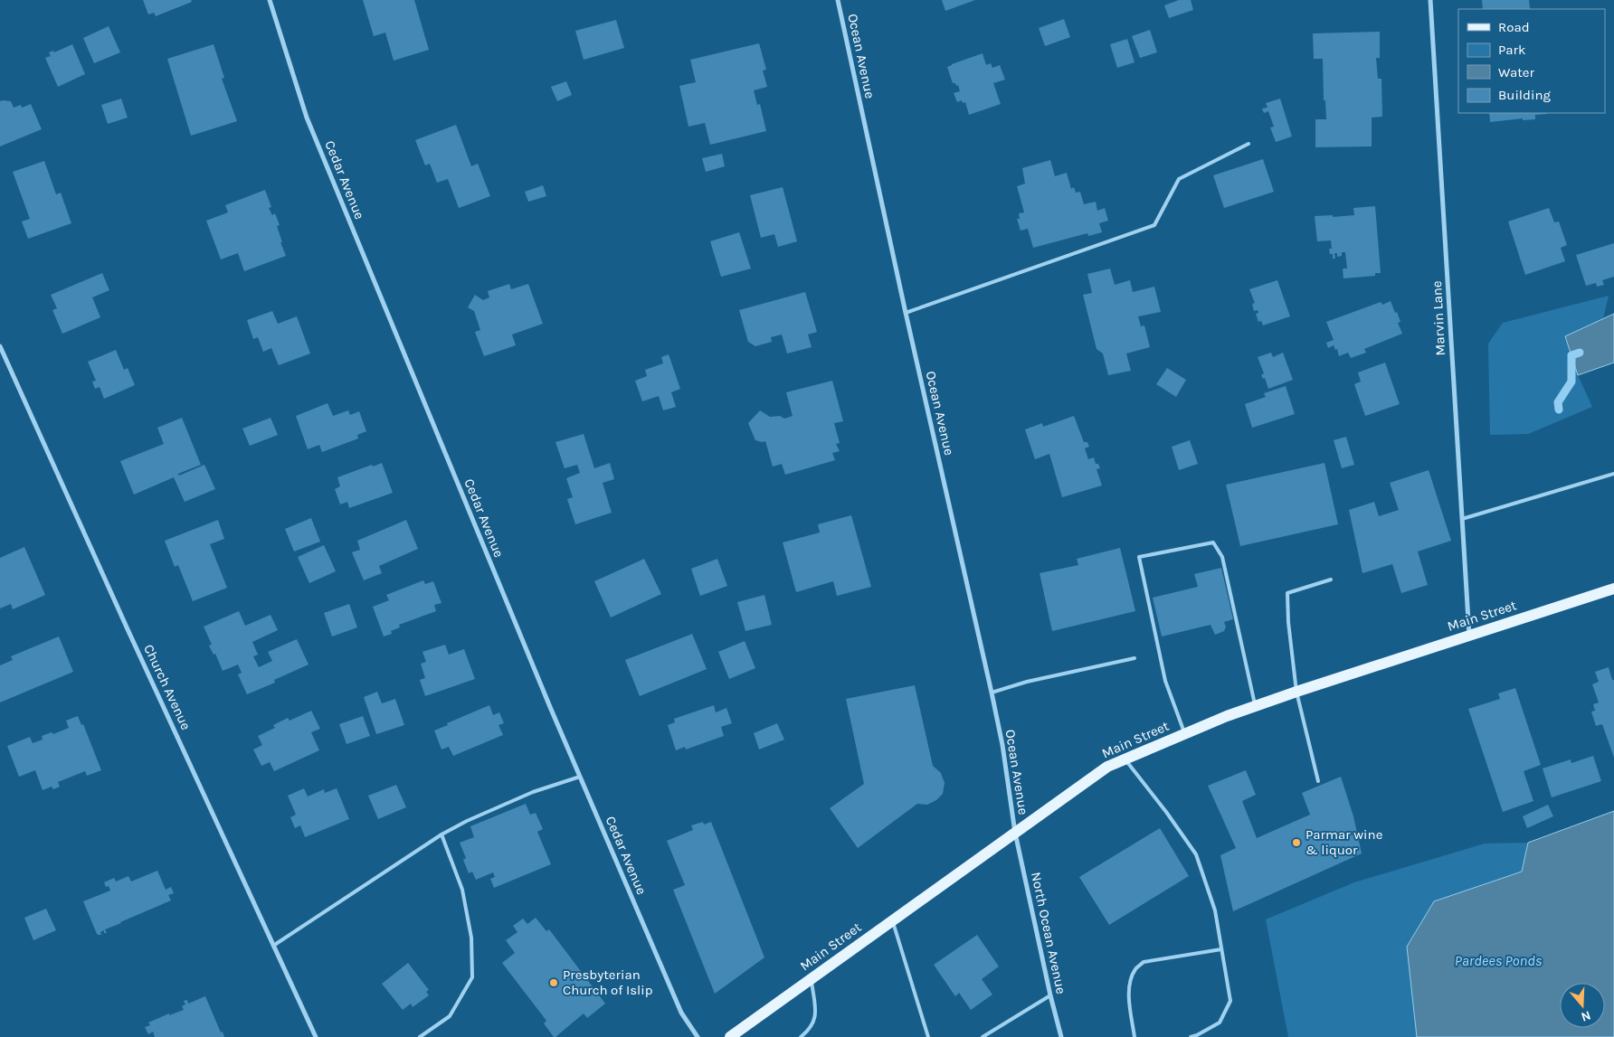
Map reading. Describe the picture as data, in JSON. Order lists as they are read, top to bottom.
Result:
{
  "streets": {
    "main road": ["Main Street"],
    "street": [
      "Ocean Avenue",
      "Cedar Avenue",
      "Marvin Lane",
      "Church Avenue",
      "North Ocean Avenue"
    ]
  },
  "crossings": [
    ["Ocean Avenue", "Main Street"],
    ["Ocean Avenue", "North Ocean Avenue"],
    ["Marvin Lane", "Main Street"],
    ["Main Street", "North Ocean Avenue"]
  ],
  "water": ["Pardees Ponds"],
  "places": ["Parmar wine & liquor", "Presbyterian Church of Islip"],
  "legend": [
    "Road",
    "Park",
    "Water",
    "Building"
  ],
  "north": "bottom"
}
